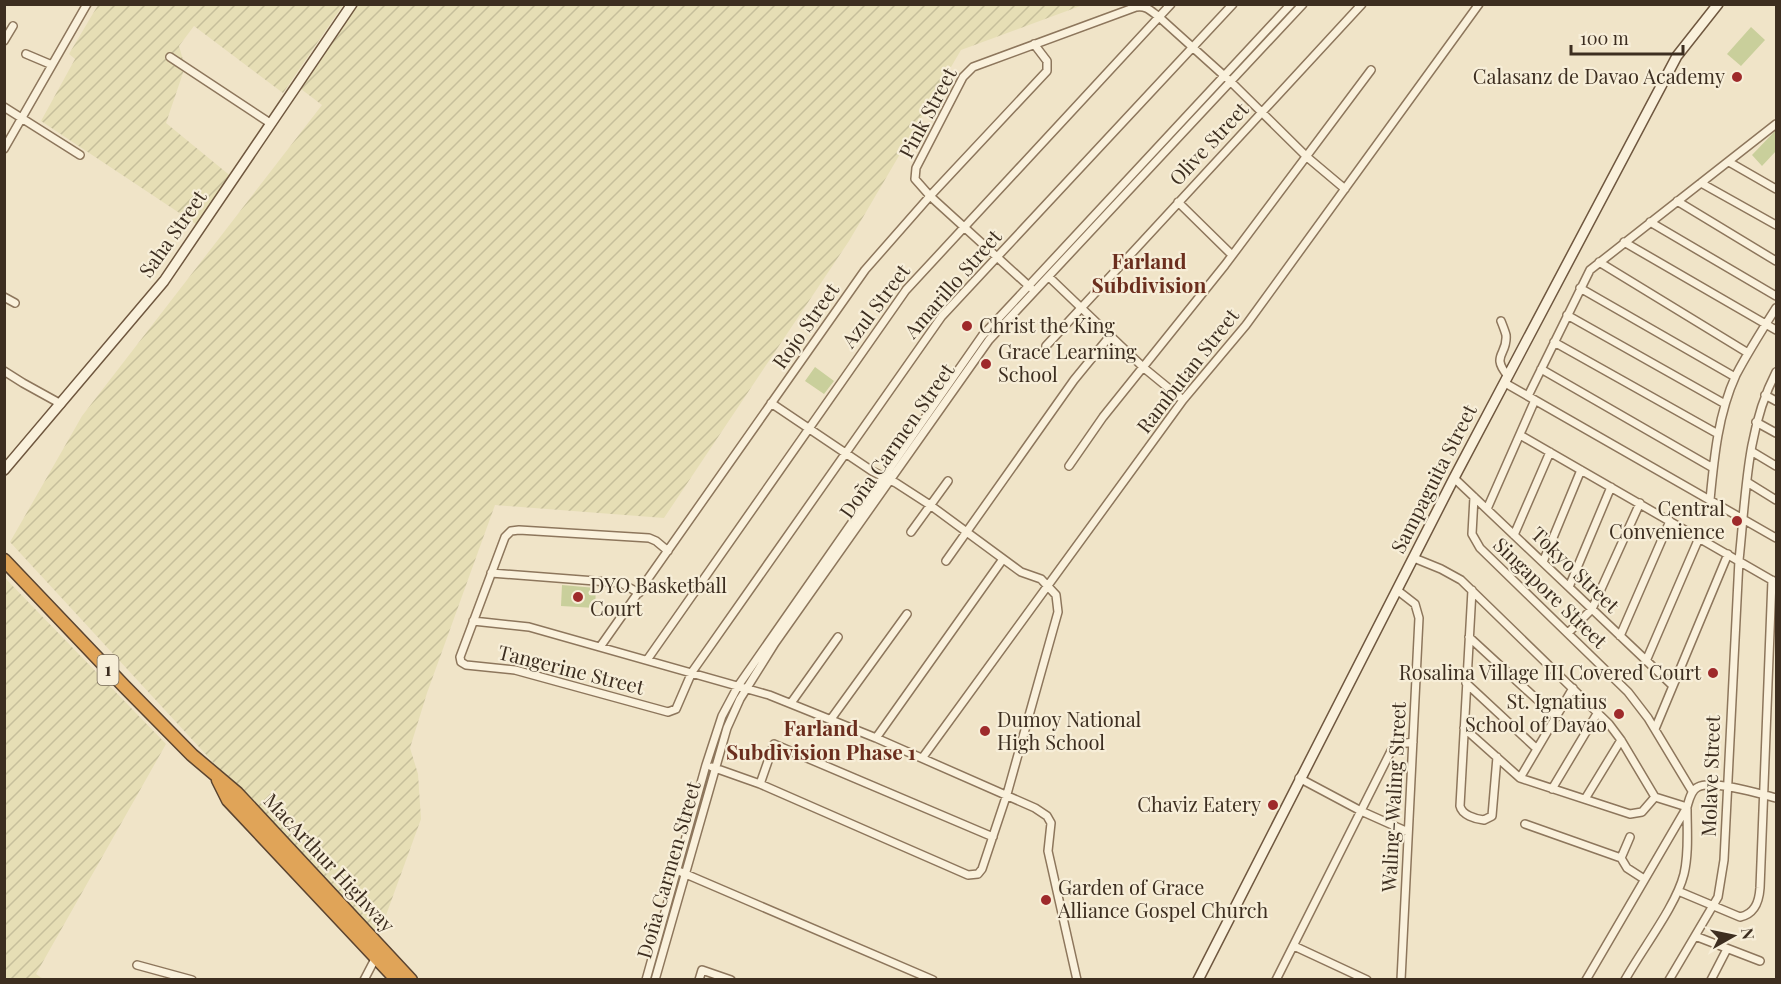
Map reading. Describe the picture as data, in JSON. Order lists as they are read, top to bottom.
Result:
{
  "streets": {
    "highway": ["1", "MacArthur Highway"],
    "street": [
      "Pink Street",
      "Olive Street",
      "Saha Street",
      "Amarillo Street",
      "Azul Street",
      "Rojo Street",
      "Rambutan Street",
      "Doña Carmen Street",
      "Sampaguita Street",
      "Tokyo Street",
      "Singapore Street",
      "Tangerine Street",
      "Molave Street",
      "Waling-Waling Street"
    ]
  },
  "crossings": [
    ["Pink Street", "Olive Street"],
    ["Pink Street", "Amarillo Street"],
    ["Pink Street", "Azul Street"],
    ["Pink Street", "Rojo Street"],
    ["Pink Street", "Rambutan Street"],
    ["Pink Street", "Doña Carmen Street"],
    ["Amarillo Street", "Tangerine Street"],
    ["Sampaguita Street", "Tokyo Street"],
    ["Sampaguita Street", "Waling-Waling Street"],
    ["Tokyo Street", "Singapore Street"]
  ],
  "districts": ["Farland Subdivision", "Farland Subdivision Phase 1"],
  "places": [
    "Calasanz de Davao Academy",
    "Christ the King",
    "Grace Learning School",
    "Central Convenience",
    "DYO Basketball Court",
    "Rosalina Village III Covered Court",
    "St. Ignatius School of Davao",
    "Dumoy National High School",
    "Chaviz Eatery",
    "Garden of Grace Alliance Gospel Church"
  ],
  "scale_bar": "100 m",
  "north": "right"
}
